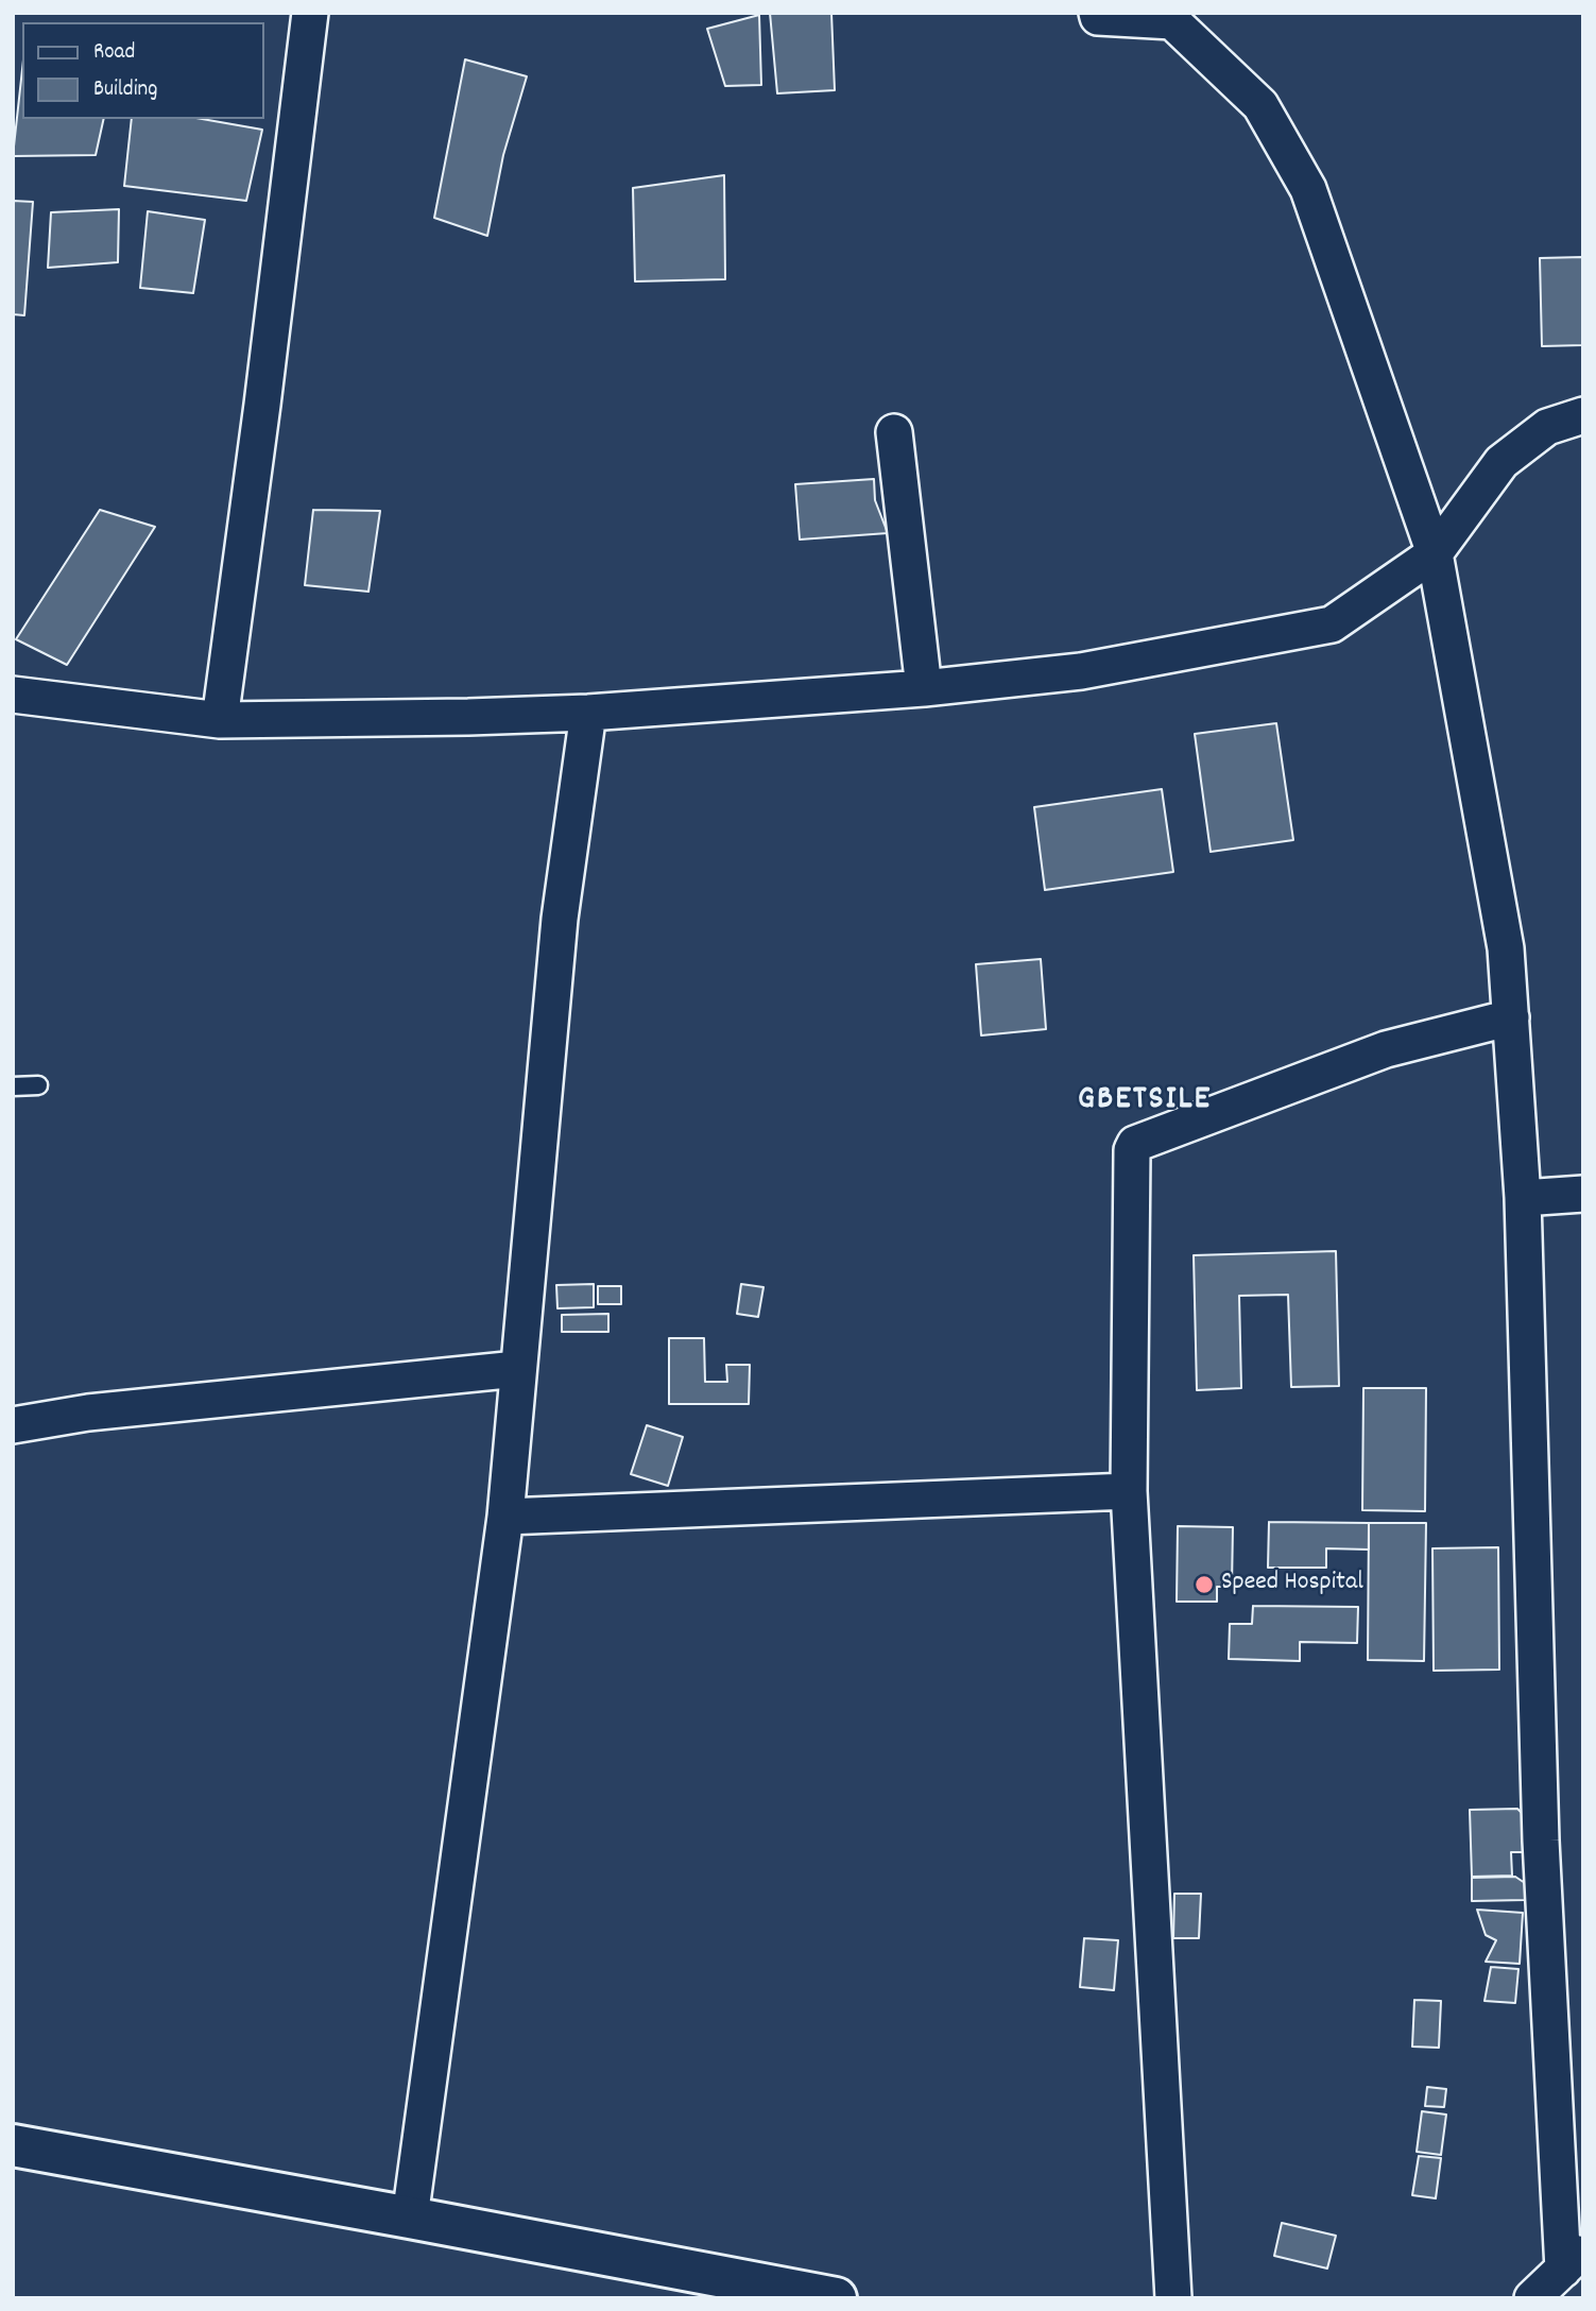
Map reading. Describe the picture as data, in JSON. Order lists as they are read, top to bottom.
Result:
{
  "districts": ["GBETSILE"],
  "places": ["Speed Hospital"],
  "legend": ["Road", "Building"]
}
